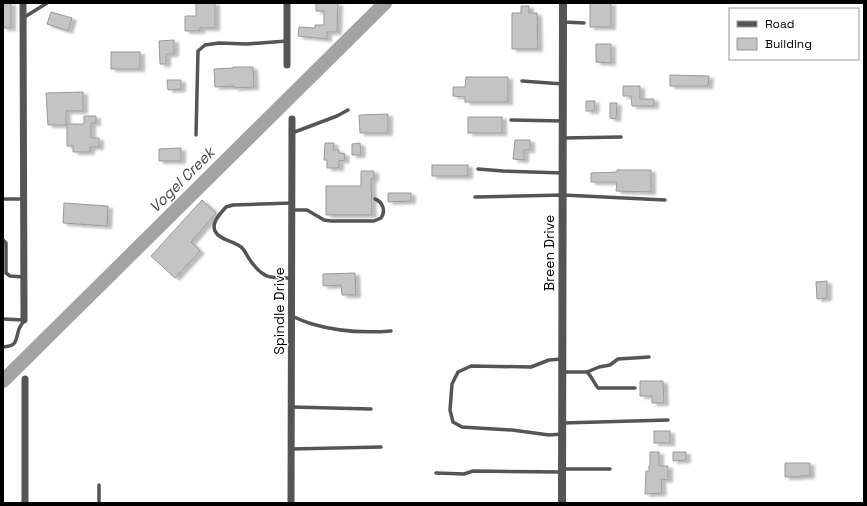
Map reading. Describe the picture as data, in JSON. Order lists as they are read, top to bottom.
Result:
{
  "streets": {
    "street": ["Breen Drive", "Spindle Drive"]
  },
  "water": ["Vogel Creek"],
  "legend": ["Road", "Building"]
}
